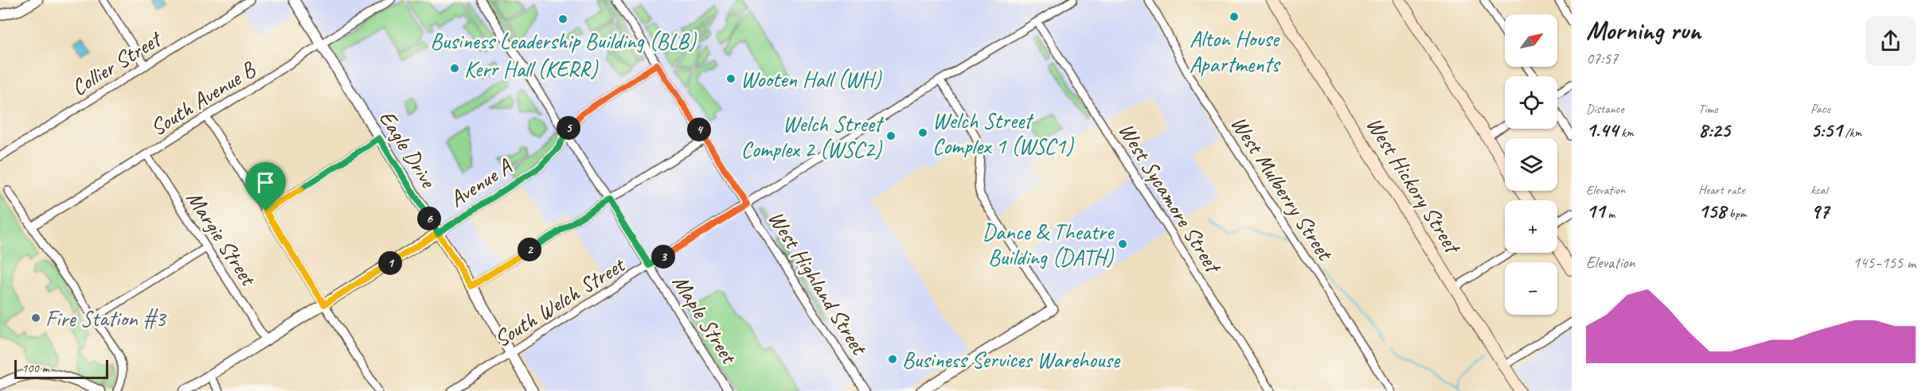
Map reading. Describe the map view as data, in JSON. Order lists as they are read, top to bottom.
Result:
{
  "streets": {
    "main road": ["West Hickory Street"],
    "street": [
      "Collier Street",
      "South Avenue B",
      "Eagle Drive",
      "Avenue A",
      "West Mulberry Street",
      "West Sycamore Street",
      "Margie Street",
      "West Highland Street",
      "South Welch Street",
      "Maple Street"
    ]
  },
  "crossings": [
    ["South Avenue B", "Eagle Drive"],
    ["South Avenue B", "Margie Street"],
    ["Eagle Drive", "Avenue A"],
    ["Eagle Drive", "South Welch Street"],
    ["Avenue A", "Margie Street"],
    ["Avenue A", "West Highland Street"],
    ["Avenue A", "Maple Street"],
    ["West Sycamore Street", "South Welch Street"],
    ["West Highland Street", "South Welch Street"],
    ["South Welch Street", "Maple Street"]
  ],
  "places": [
    "Alton House Apartments",
    "Business Leadership Building (BLB)",
    "Kerr Hall (KERR)",
    "Wooten Hall (WH)",
    "Welch Street Complex 1 (WSC1)",
    "Welch Street Complex 2 (WSC2)",
    "Dance & Theatre Building (DATH)",
    "Fire Station #3",
    "Business Services Warehouse"
  ],
  "scale_bar": "100 m",
  "north": "top right",
  "page": {
    "heading": ["Morning run", "07:57"],
    "map_buttons": ["+", "−"],
    "stats": [
      ["Distance", "1.44 km"],
      ["Time", "8:25"],
      ["Pace", "5:51 /km"],
      ["Elevation", "11 m"],
      ["Heart rate", "158 bpm"],
      ["kcal", "97"]
    ],
    "pins": [
      "5",
      "4",
      "6",
      "2",
      "3",
      "1"
    ],
    "chart": ["Elevation", "145–155 m"],
    "scale": "100 m"
  }
}
